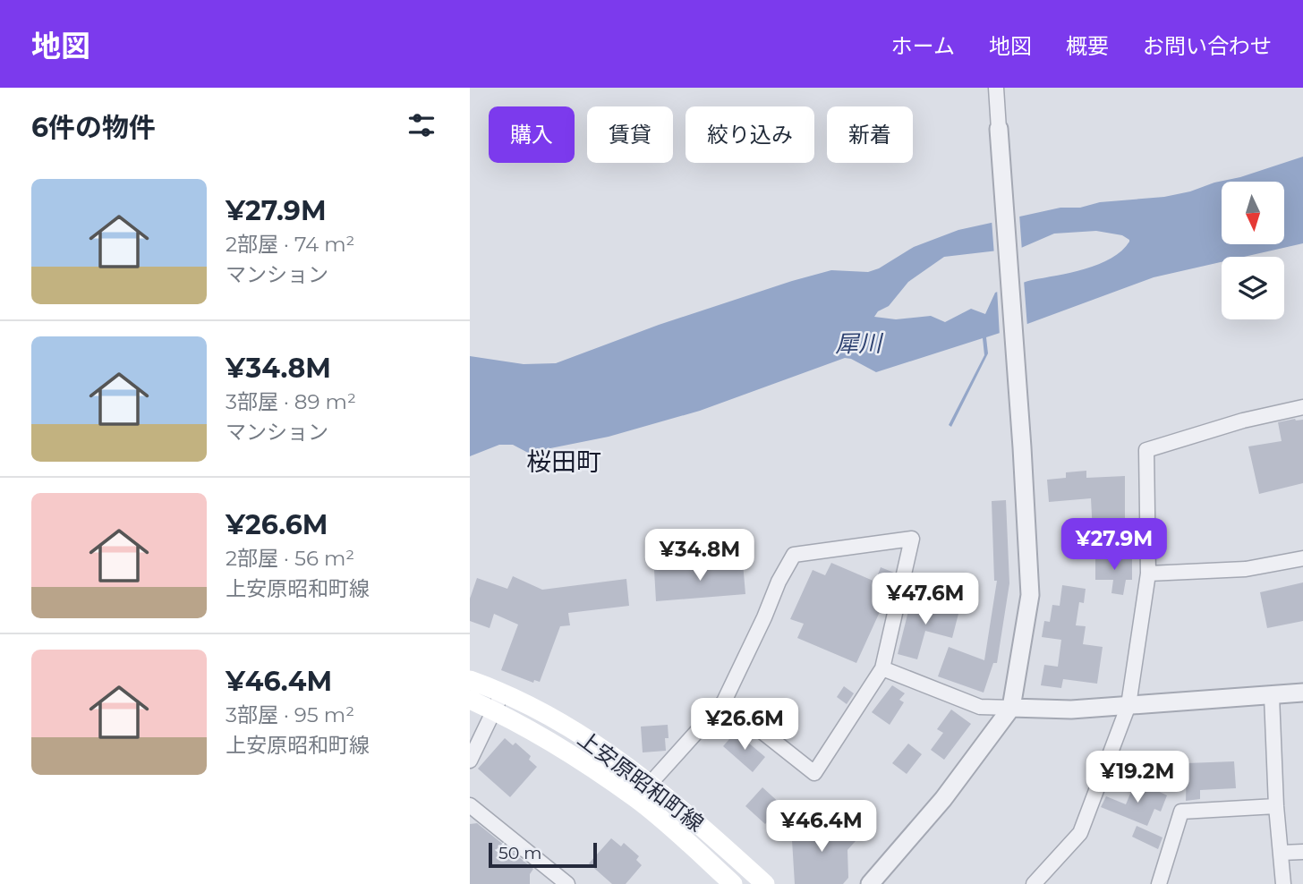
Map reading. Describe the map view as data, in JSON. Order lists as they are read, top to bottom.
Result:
{
  "streets": {
    "main road": ["上安原昭和町線"]
  },
  "districts": ["桜田町"],
  "water": ["犀川"],
  "scale_bar": "50 m",
  "north": "bottom",
  "page": {
    "header": "地図",
    "nav": [
      "ホーム",
      "地図",
      "概要",
      "お問い合わせ"
    ],
    "heading": "6件の物件",
    "chip": [
      "購入",
      "賃貸",
      "絞り込み",
      "新着"
    ],
    "list": [
      {
        "name": "¥27.9M",
        "note": "2部屋 · 74 m² · マンション"
      },
      {
        "name": "¥34.8M",
        "note": "3部屋 · 89 m² · マンション"
      },
      {
        "name": "¥26.6M",
        "note": "2部屋 · 56 m² · 上安原昭和町線"
      },
      {
        "name": "¥46.4M",
        "note": "3部屋 · 95 m² · 上安原昭和町線"
      }
    ],
    "price": [
      "¥27.9M",
      "¥34.8M",
      "¥47.6M",
      "¥26.6M",
      "¥19.2M",
      "¥46.4M"
    ],
    "scale": "50 m"
  }
}
